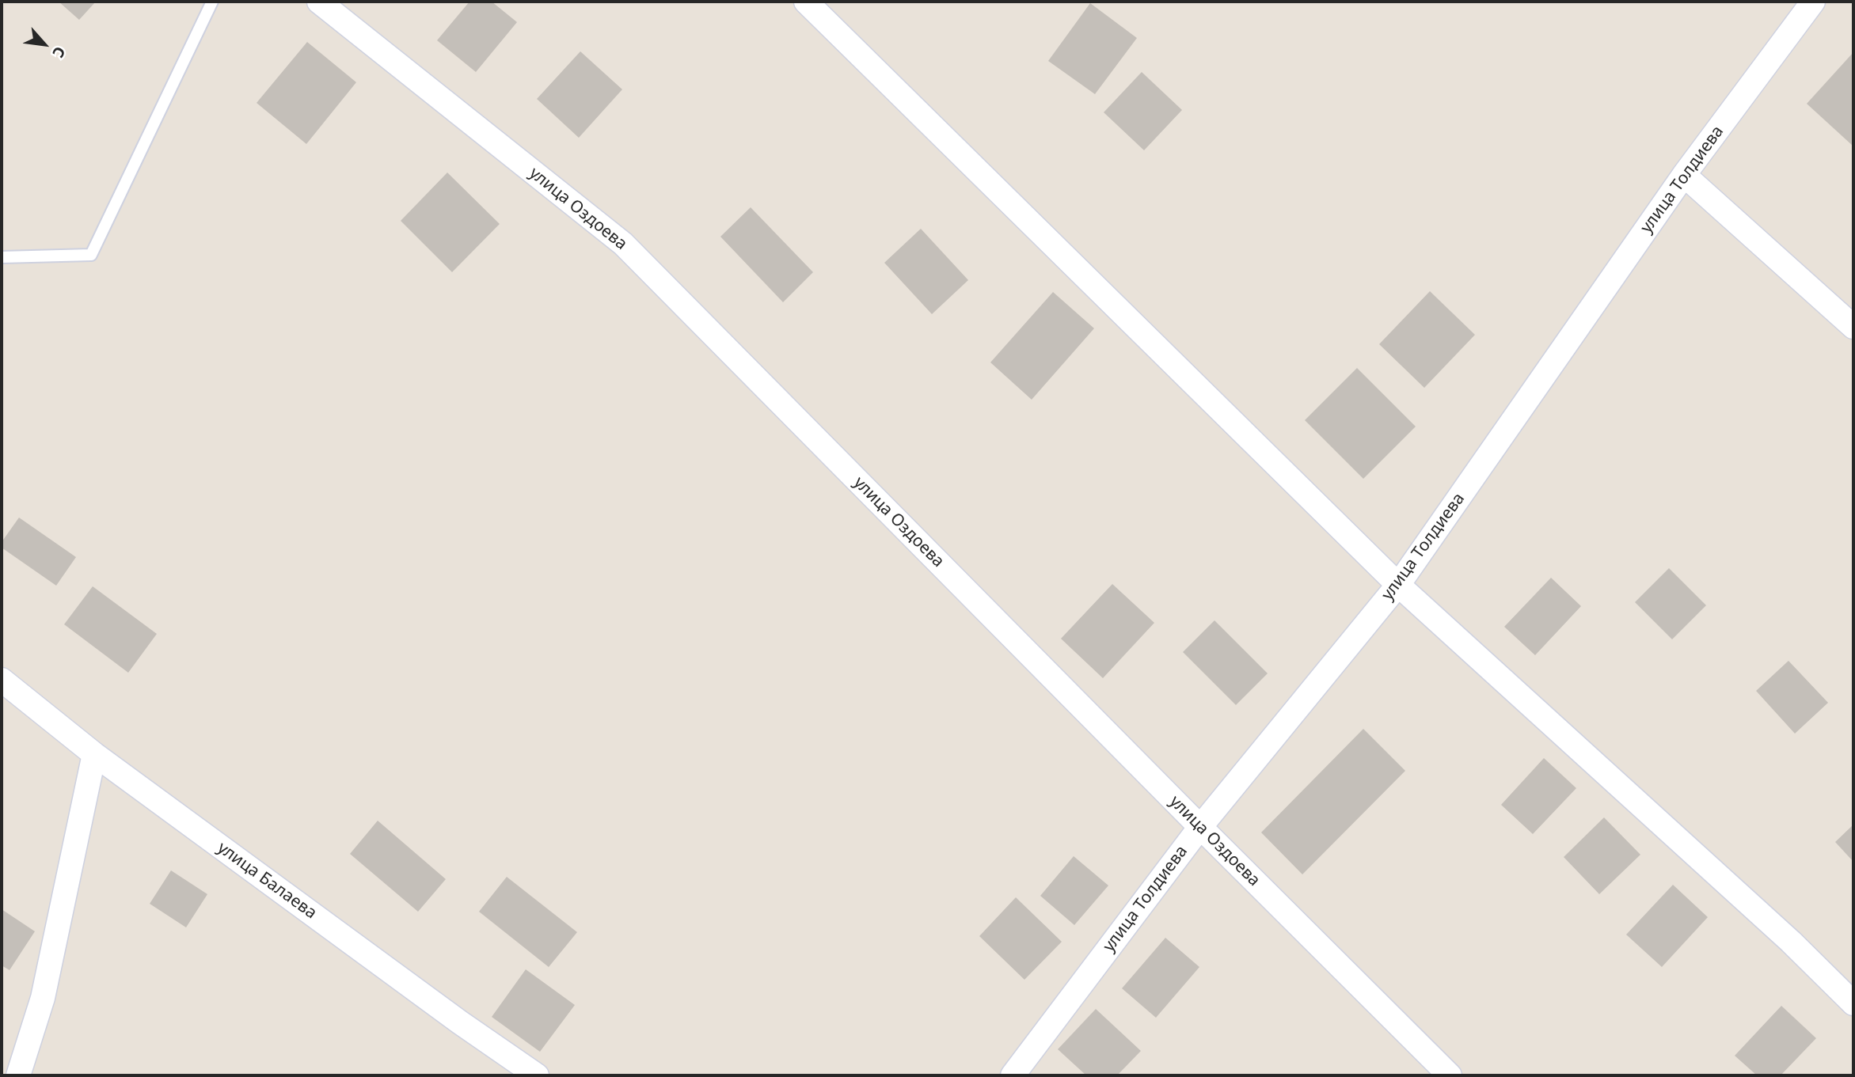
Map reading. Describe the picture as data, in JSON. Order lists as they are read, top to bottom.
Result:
{
  "streets": {
    "street": ["улица Толдиева", "улица Оздоева", "улица Балаева"]
  },
  "crossings": [
    ["улица Толдиева", "улица Оздоева"]
  ],
  "north": "bottom right"
}
